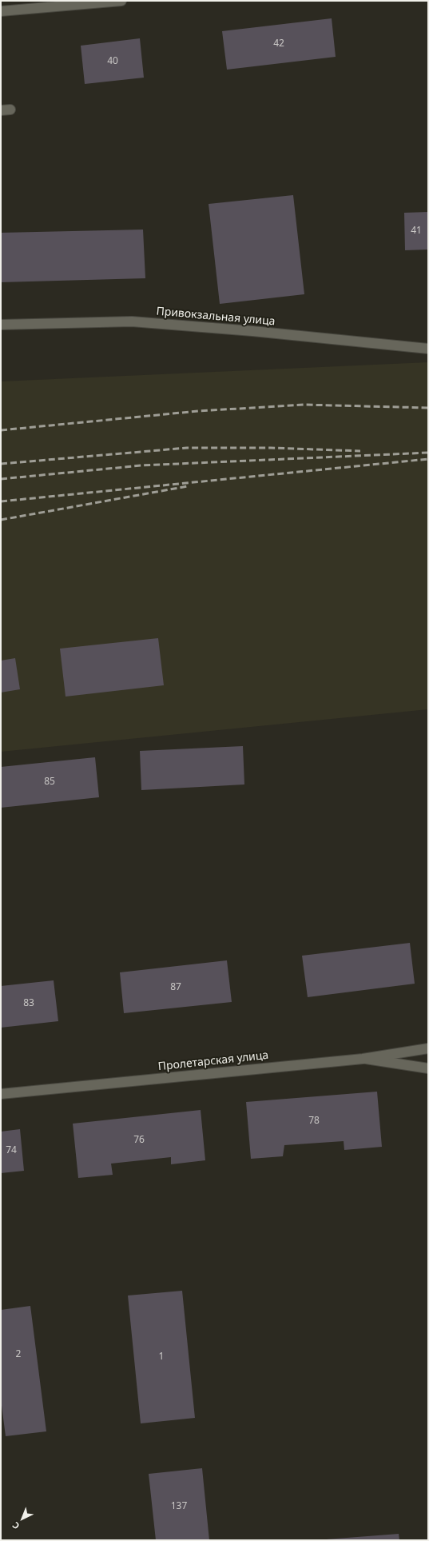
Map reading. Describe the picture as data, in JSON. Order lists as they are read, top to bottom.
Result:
{
  "streets": {
    "street": ["Привокзальная улица", "Пролетарская улица"]
  },
  "house_numbers": [
    "42",
    "40",
    "41",
    "85",
    "87",
    "83",
    "78",
    "76",
    "74",
    "2",
    "1",
    "137"
  ],
  "north": "bottom left"
}
